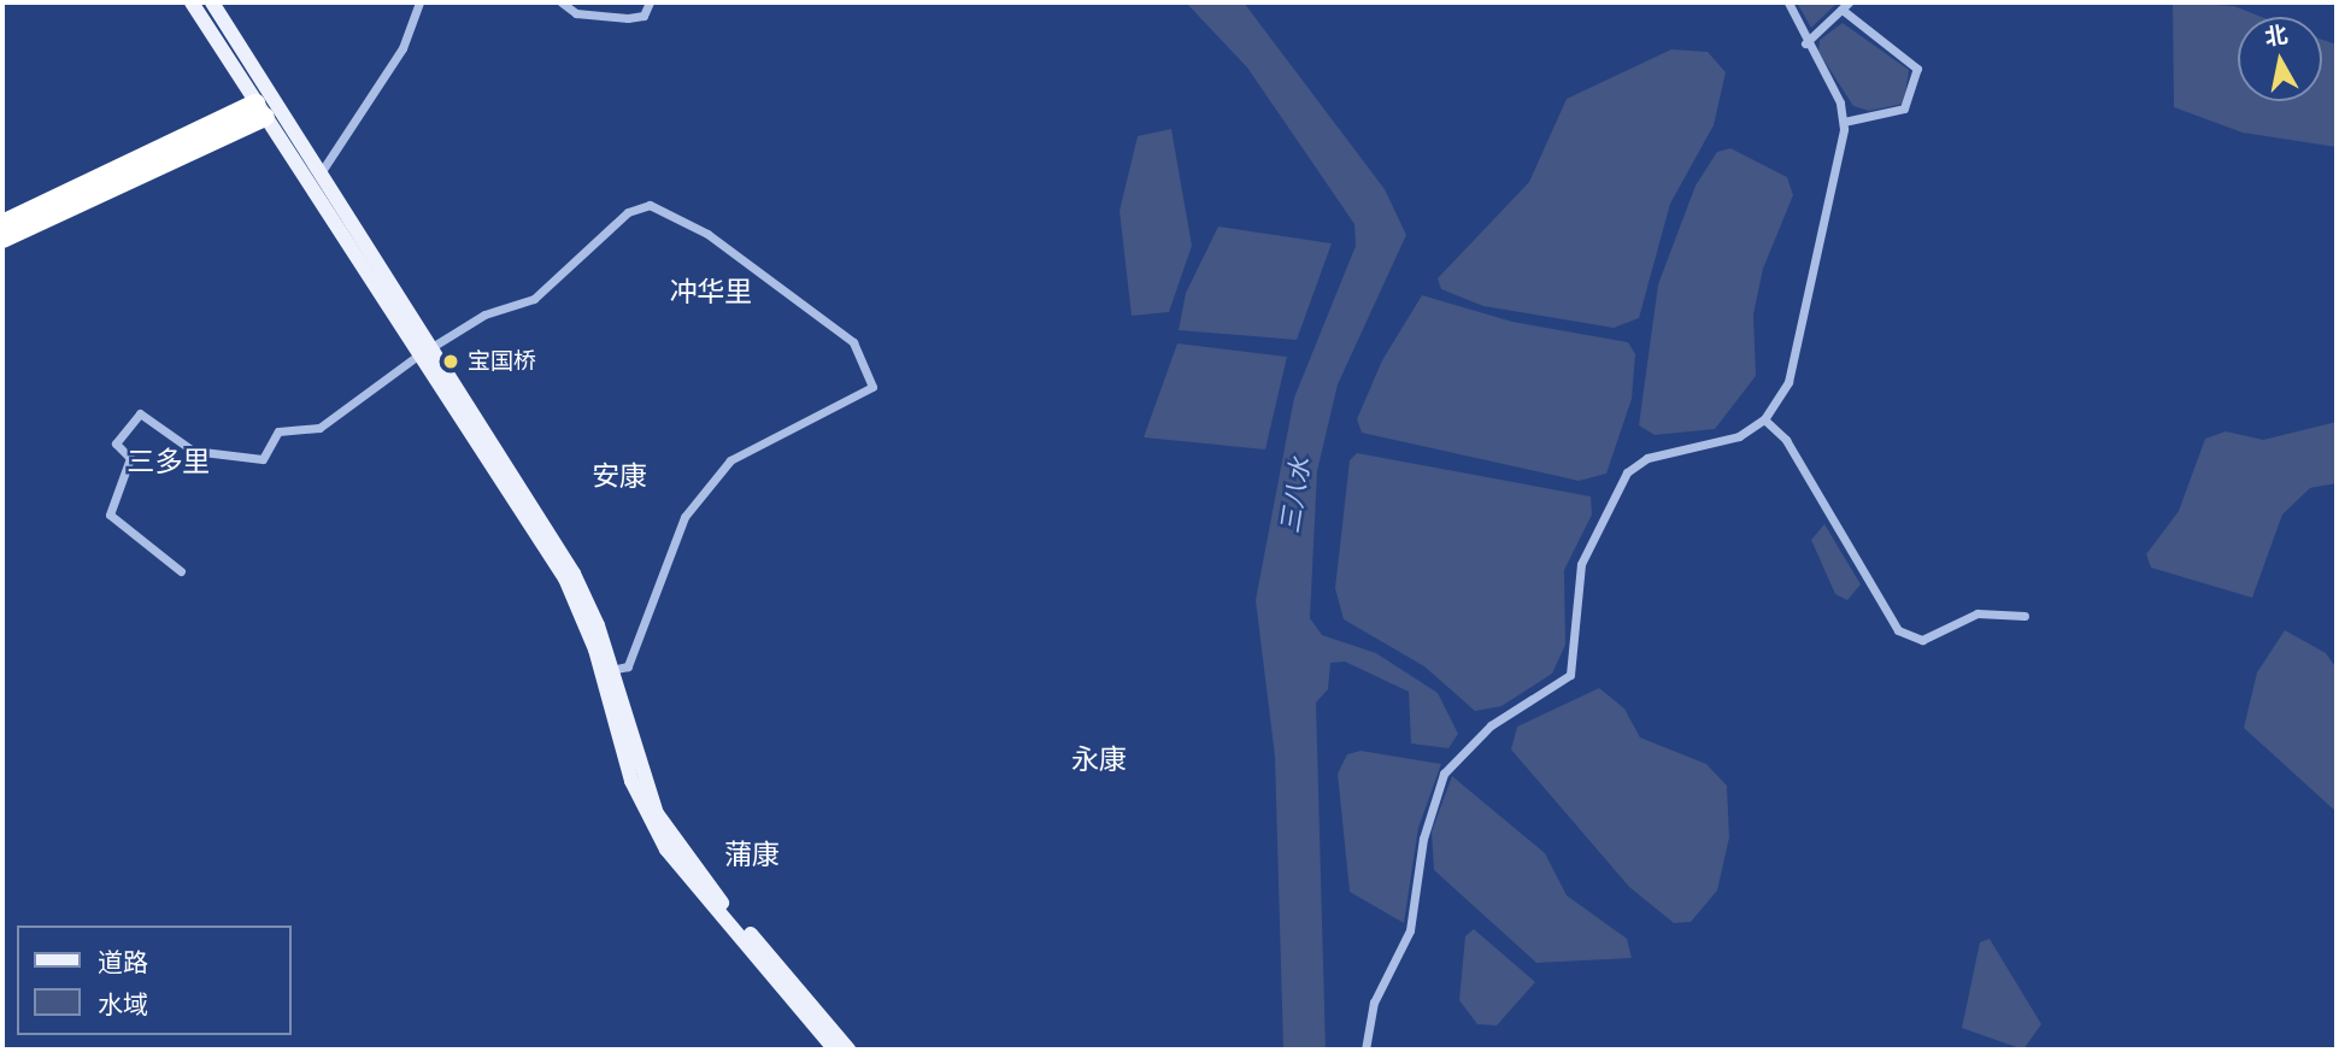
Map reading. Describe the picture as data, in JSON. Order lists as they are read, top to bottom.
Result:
{
  "districts": [
    "冲华里",
    "三多里",
    "安康",
    "永康",
    "蒲康"
  ],
  "water": ["三八水"],
  "places": ["宝国桥"],
  "legend": ["道路", "水域"],
  "north": "top"
}
